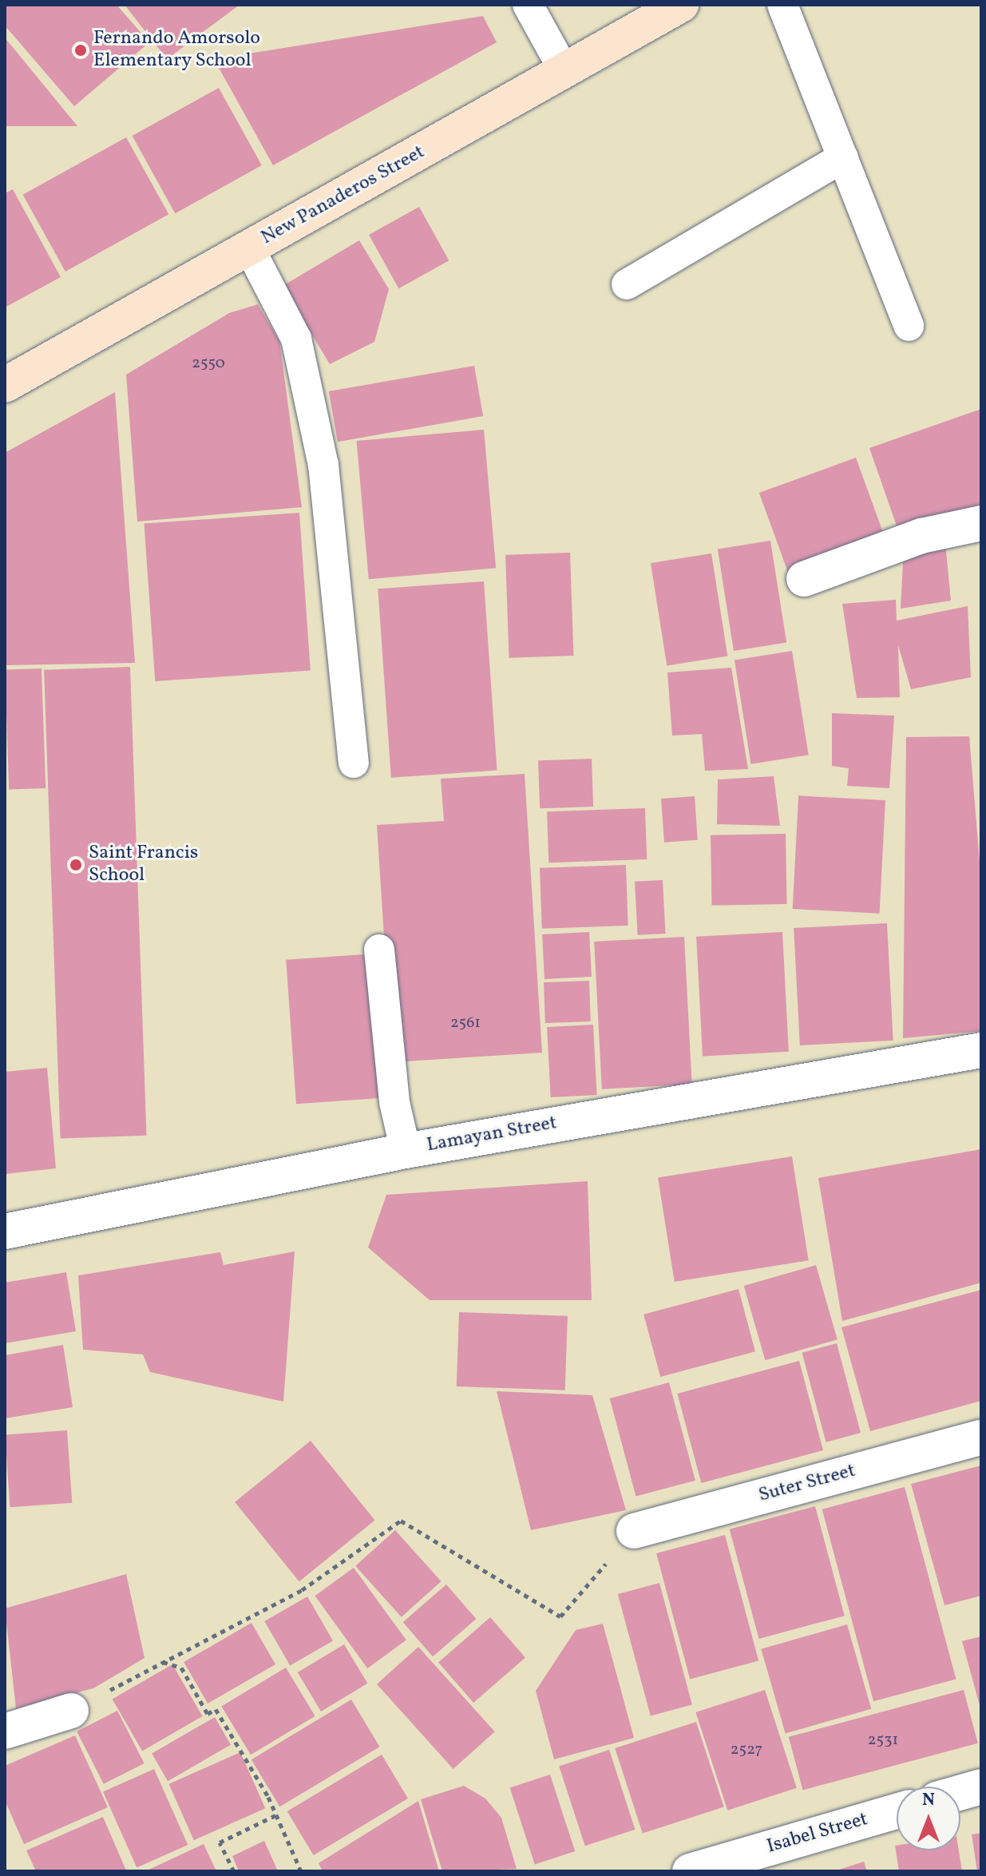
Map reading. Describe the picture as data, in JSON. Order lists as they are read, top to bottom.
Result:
{
  "streets": {
    "main road": ["New Panaderos Street"],
    "street": ["Lamayan Street", "Suter Street", "Isabel Street"]
  },
  "places": ["Fernando Amorsolo Elementary School", "Saint Francis School"],
  "house_numbers": [
    "2550",
    "2561",
    "2531",
    "2527"
  ],
  "north": "top"
}
